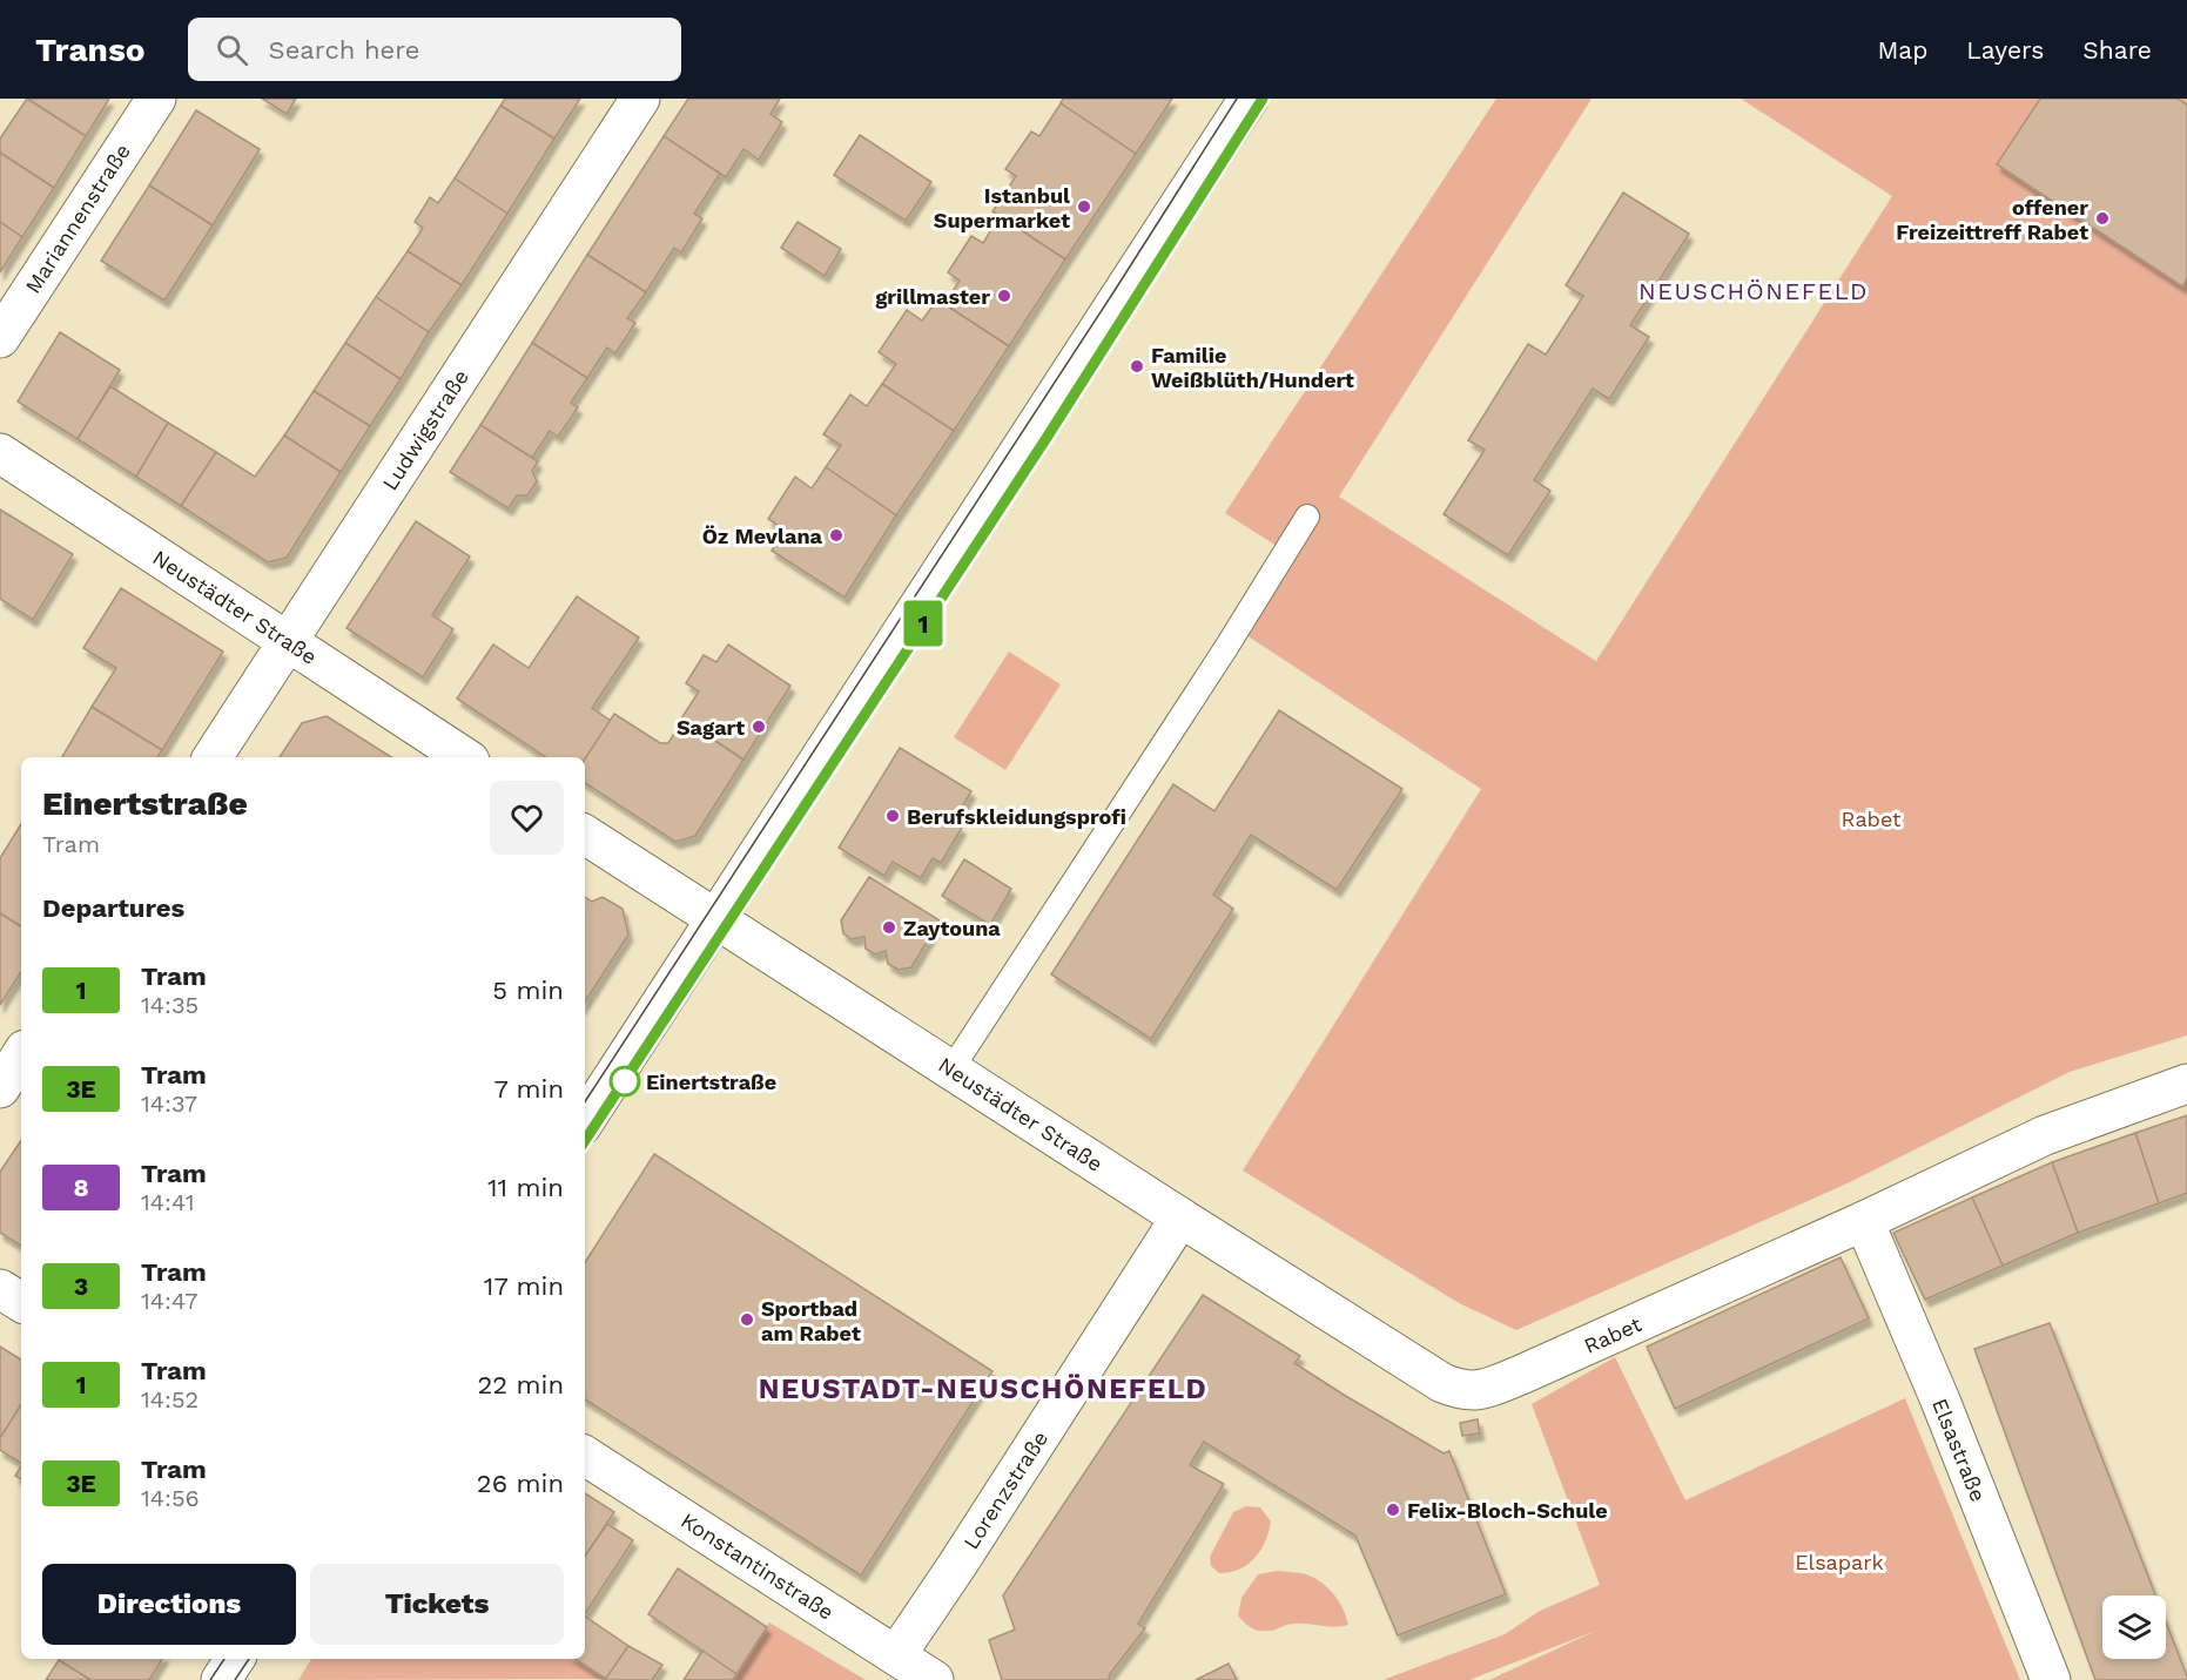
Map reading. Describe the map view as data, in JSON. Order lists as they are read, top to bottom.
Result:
{
  "streets": {
    "street": [
      "Mariannenstraße",
      "Ludwigstraße",
      "Neustädter Straße",
      "Rabet",
      "Elsastraße",
      "Lorenzstraße",
      "Konstantinstraße"
    ]
  },
  "crossings": [
    ["Ludwigstraße", "Neustädter Straße"],
    ["Neustädter Straße", "Rabet"],
    ["Neustädter Straße", "Lorenzstraße"],
    ["Rabet", "Elsastraße"],
    ["Lorenzstraße", "Konstantinstraße"]
  ],
  "districts": ["NEUSCHÖNEFELD", "NEUSTADT-NEUSCHÖNEFELD"],
  "parks": ["Rabet", "Elsapark"],
  "places": [
    "Istanbul Supermarket",
    "offener Freizeittreff Rabet",
    "grillmaster",
    "Familie Weißblüth/Hundert",
    "Öz Mevlana",
    "Sagart",
    "Berufskleidungsprofi",
    "Zaytouna",
    "Einertstraße",
    "Sportbad am Rabet",
    "Felix-Bloch-Schule"
  ],
  "lines": ["tram line 1"],
  "page": {
    "header": "Transo",
    "search": "Search here",
    "nav": ["Map", "Layers", "Share"],
    "on_map": "1",
    "heading": [
      ["Einertstraße", "Tram"],
      "Departures"
    ],
    "list": [
      {
        "mark": "1",
        "name": "Tram",
        "note": "14:35",
        "value": "5 min"
      },
      {
        "mark": "3E",
        "name": "Tram",
        "note": "14:37",
        "value": "7 min"
      },
      {
        "mark": "8",
        "name": "Tram",
        "note": "14:41",
        "value": "11 min"
      },
      {
        "mark": "3",
        "name": "Tram",
        "note": "14:47",
        "value": "17 min"
      },
      {
        "mark": "1",
        "name": "Tram",
        "note": "14:52",
        "value": "22 min"
      },
      {
        "mark": "3E",
        "name": "Tram",
        "note": "14:56",
        "value": "26 min"
      }
    ],
    "buttons": ["Directions", "Tickets"]
  }
}
